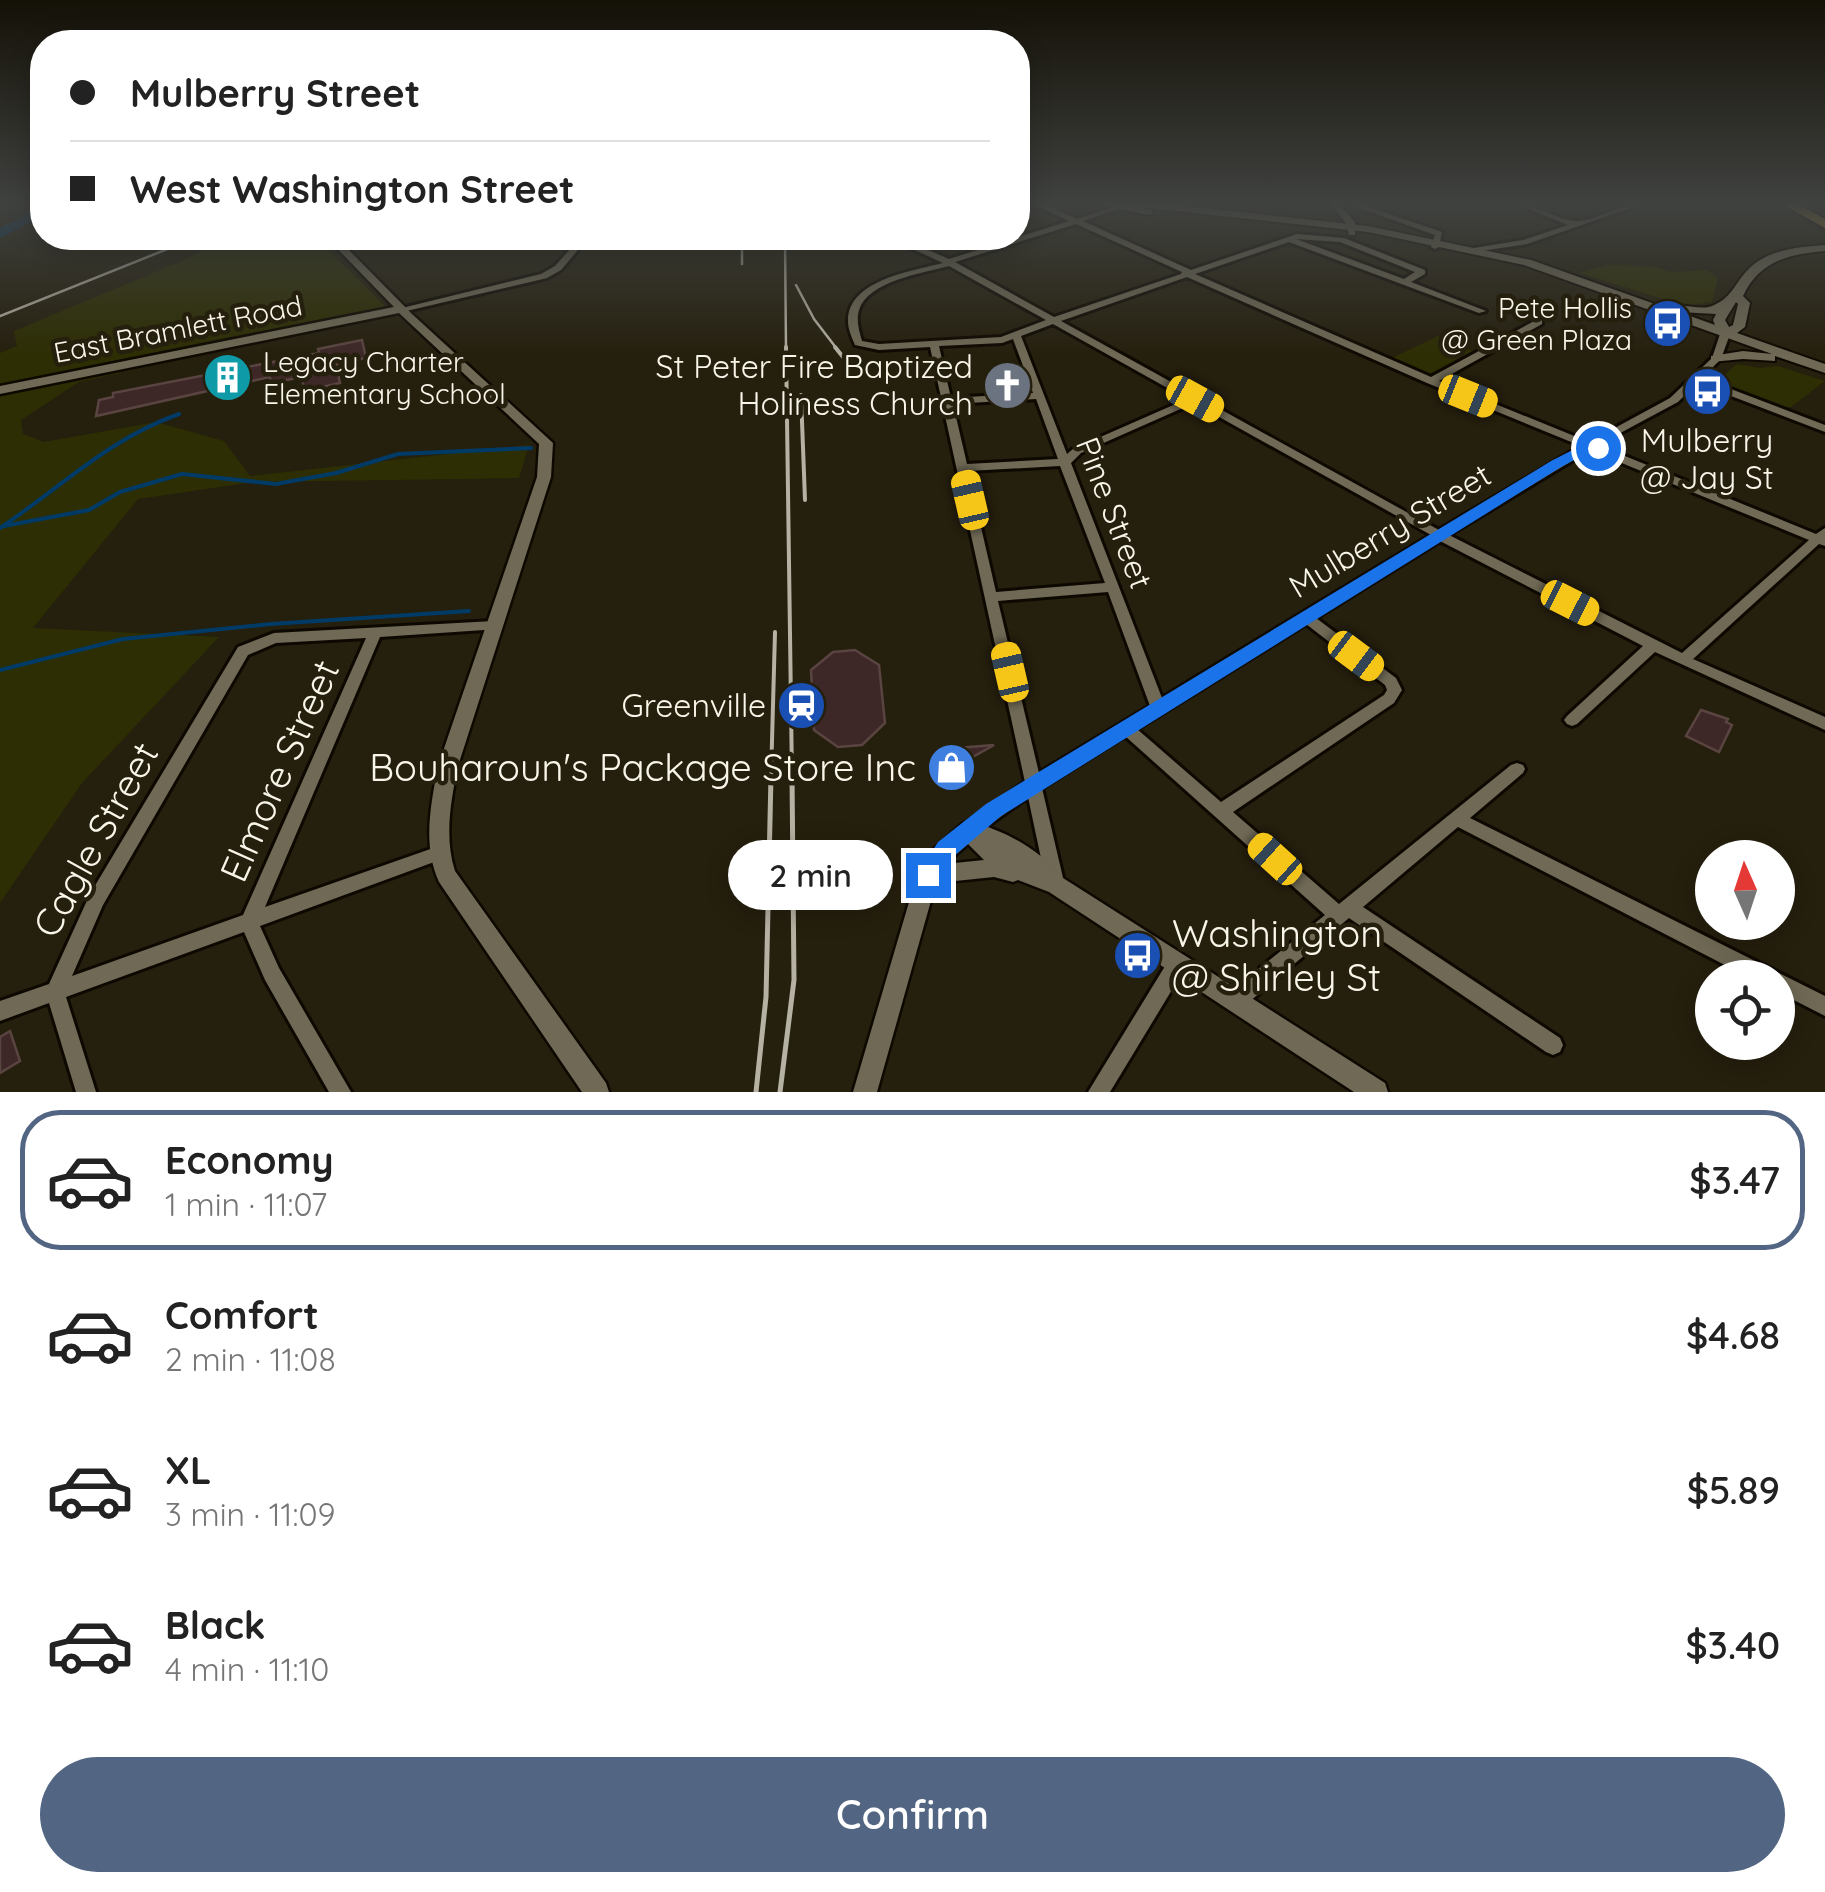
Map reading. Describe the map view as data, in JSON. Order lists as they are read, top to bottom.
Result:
{
  "streets": {
    "street": [
      "East Bramlett Road",
      "Pine Street",
      "Mulberry Street",
      "Elmore Street",
      "Cagle Street"
    ]
  },
  "crossings": [
    ["Pine Street", "Mulberry Street"],
    ["Elmore Street", "Cagle Street"]
  ],
  "places": {
    "bus stop": ["Pete Hollis @ Green Plaza", "Mulberry @ Jay St", "Washington @ Shirley St"],
    "building": ["Legacy Charter Elementary School"],
    "church": ["St Peter Fire Baptized Holiness Church"],
    "station": ["Greenville"],
    "shop": ["Bouharoun's Package Store Inc"]
  },
  "north": "top",
  "page": {
    "banner": ["Mulberry Street", "West Washington Street"],
    "bubble": "2 min",
    "list": [
      {
        "name": "Economy",
        "note": "1 min · 11:07",
        "value": "$3.47"
      },
      {
        "name": "Comfort",
        "note": "2 min · 11:08",
        "value": "$4.68"
      },
      {
        "name": "XL",
        "note": "3 min · 11:09",
        "value": "$5.89"
      },
      {
        "name": "Black",
        "note": "4 min · 11:10",
        "value": "$3.40"
      }
    ],
    "buttons": "Confirm"
  }
}
